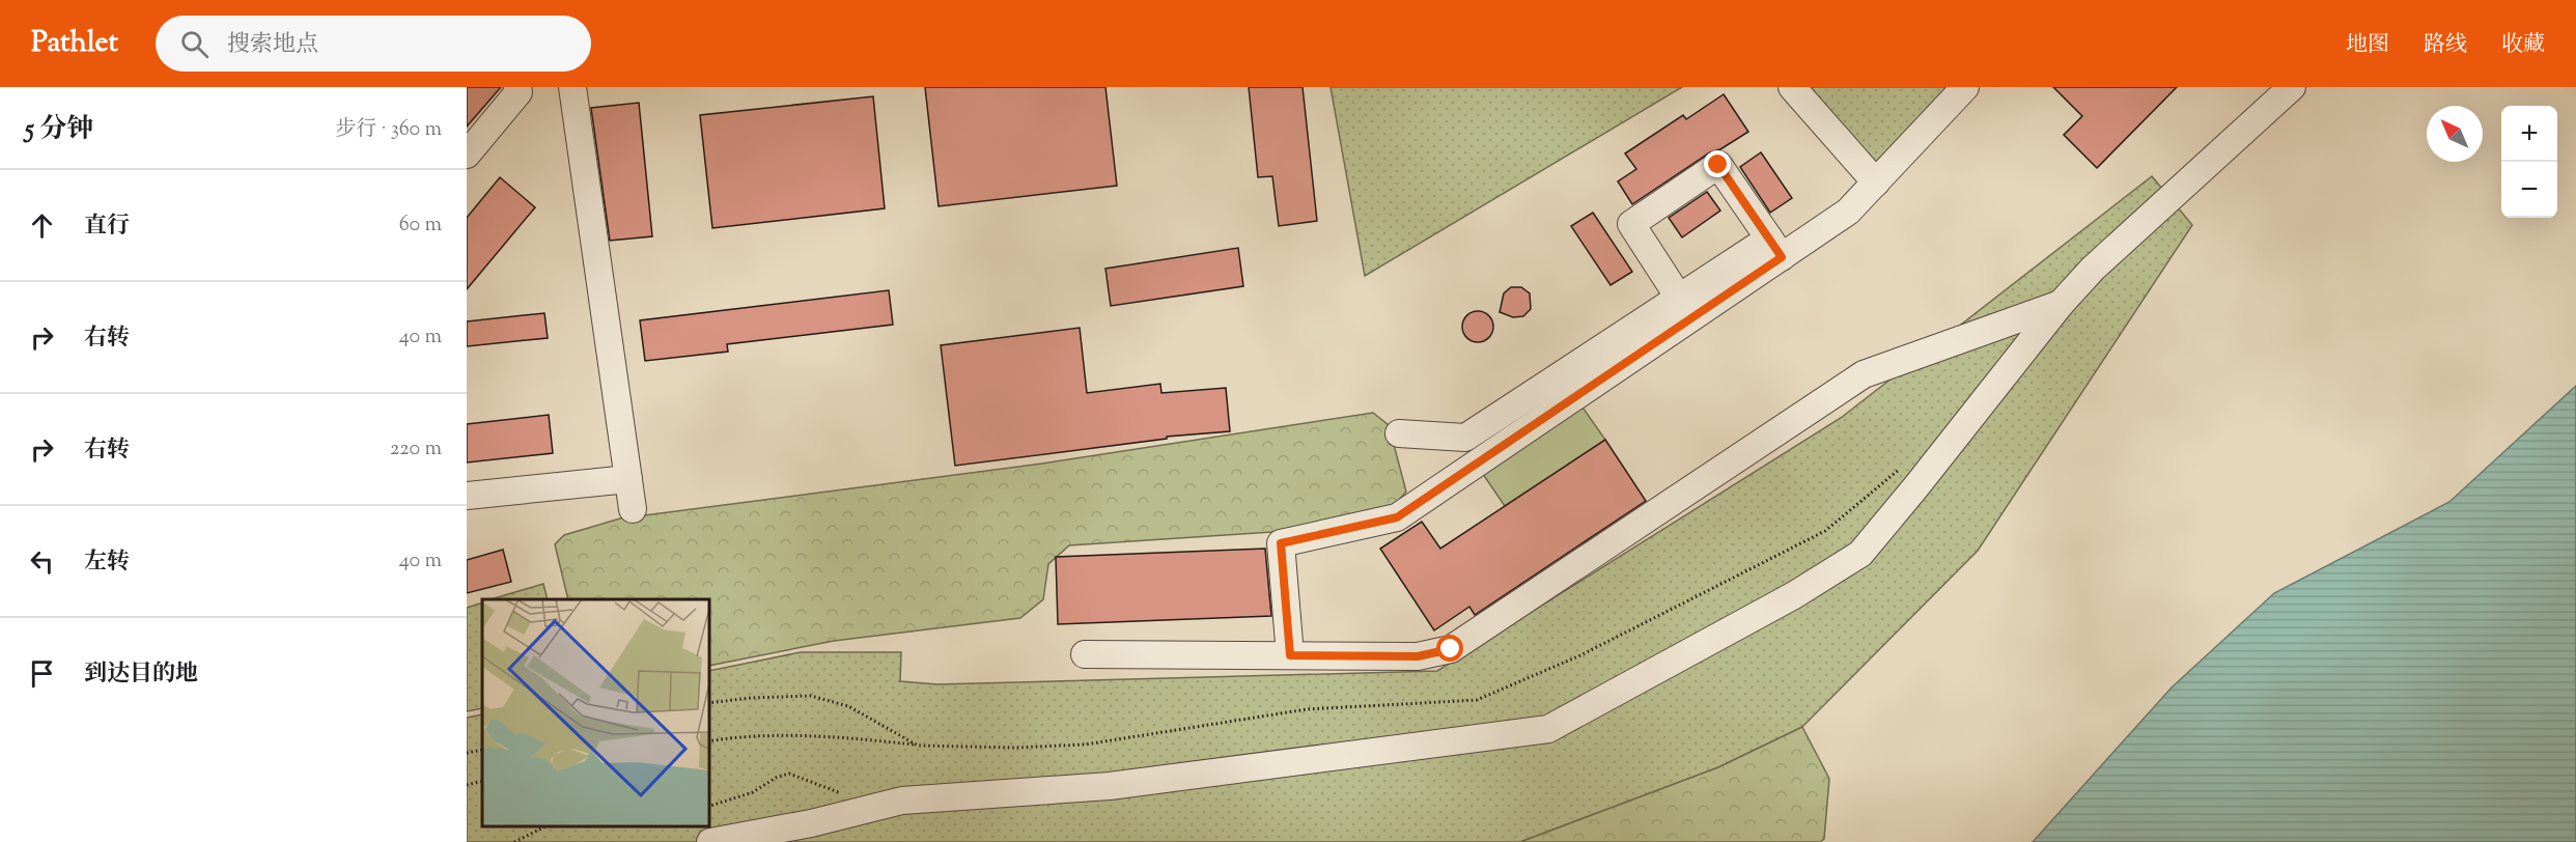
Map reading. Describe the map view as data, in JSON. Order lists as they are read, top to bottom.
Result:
{
  "north": "top left",
  "page": {
    "header": "Pathlet",
    "search": "搜索地点",
    "nav": ["地图", "路线", "收藏"],
    "heading": ["5 分钟", "步行 · 360 m"],
    "map_buttons": ["+", "−"],
    "list": [
      ["直行", "60 m"],
      ["右转", "40 m"],
      ["右转", "220 m"],
      ["左转", "40 m"],
      "到达目的地"
    ]
  }
}
